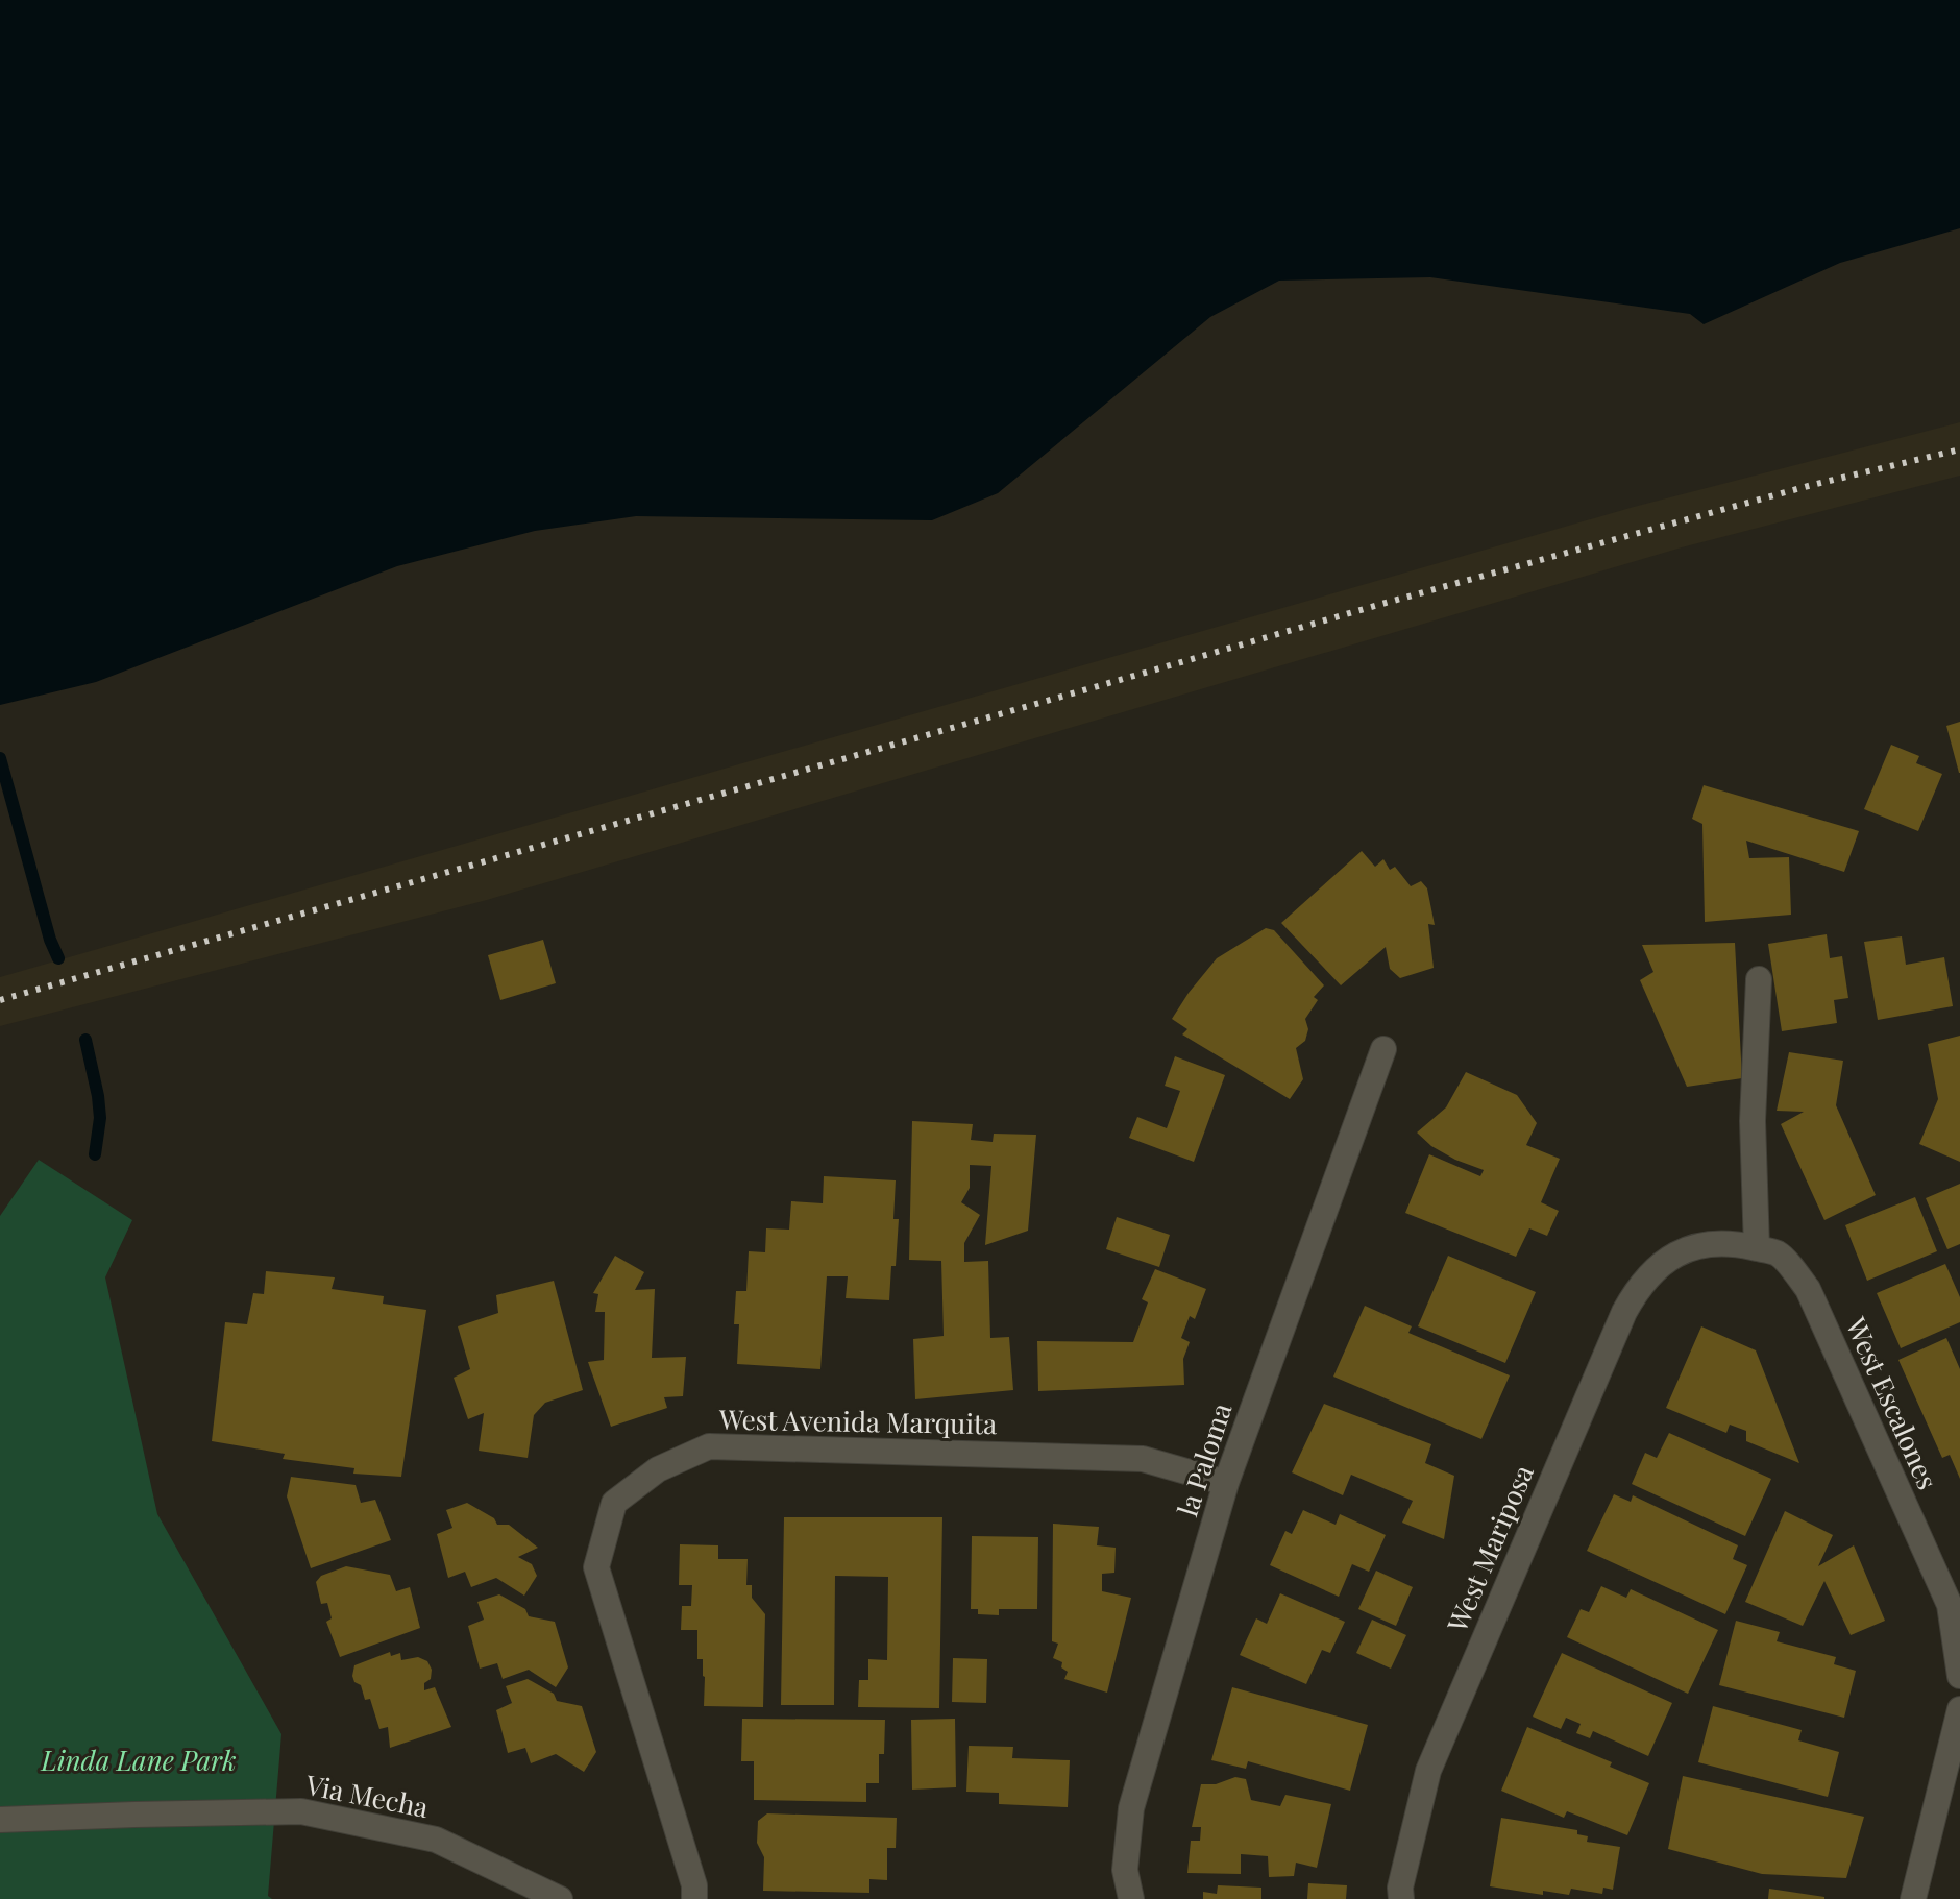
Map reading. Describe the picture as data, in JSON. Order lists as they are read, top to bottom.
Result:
{
  "streets": {
    "street": [
      "West Escalones",
      "West Avenida Marquita",
      "la Paloma",
      "West Mariposa",
      "Via Mecha"
    ]
  },
  "crossings": [
    ["West Escalones", "West Mariposa"],
    ["West Avenida Marquita", "la Paloma"]
  ],
  "parks": ["Linda Lane Park"]
}
